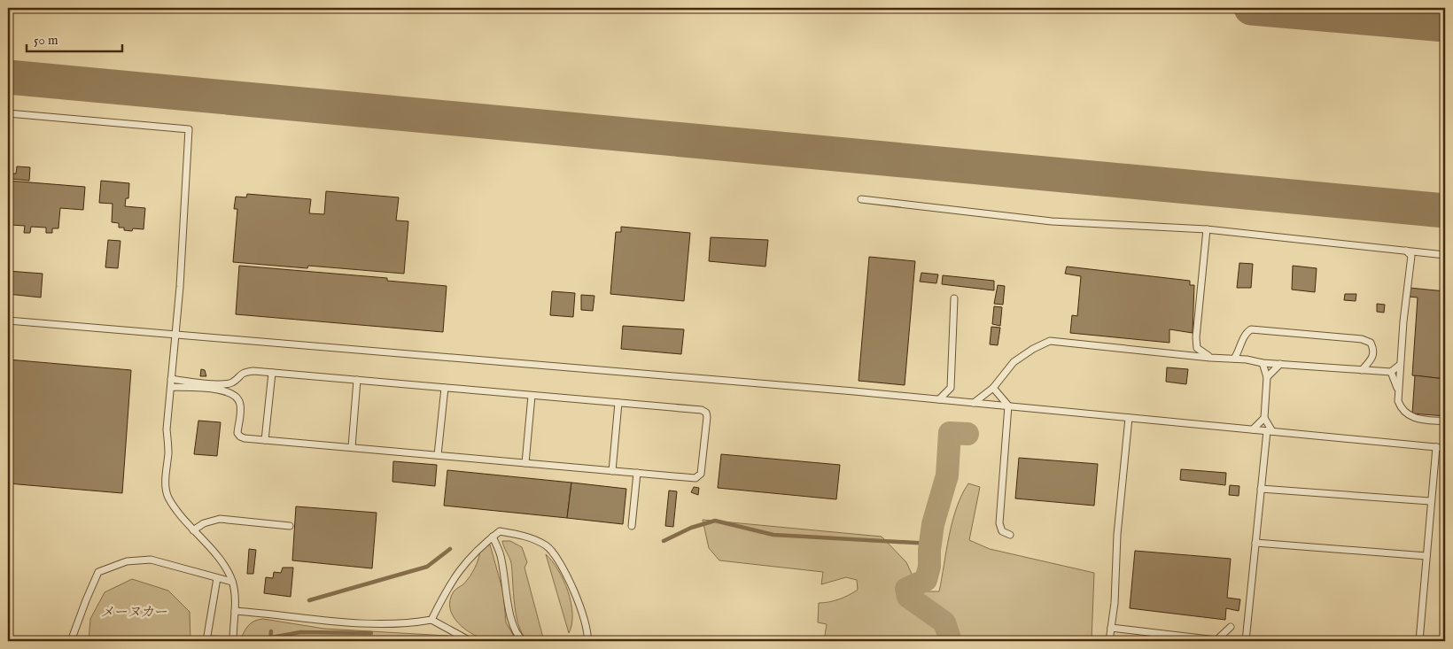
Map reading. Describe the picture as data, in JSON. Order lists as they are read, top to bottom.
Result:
{
  "parks": ["メーヌカー"],
  "scale_bar": "50 m"
}
